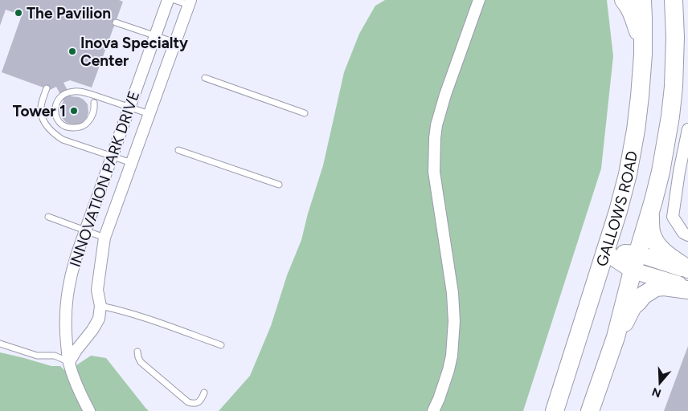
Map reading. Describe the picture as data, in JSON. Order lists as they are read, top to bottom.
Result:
{
  "streets": {
    "main road": ["GALLOWS ROAD"],
    "street": ["INNOVATION PARK DRIVE"]
  },
  "places": ["The Pavilion", "Inova Specialty Center", "Tower 1"],
  "north": "bottom"
}
